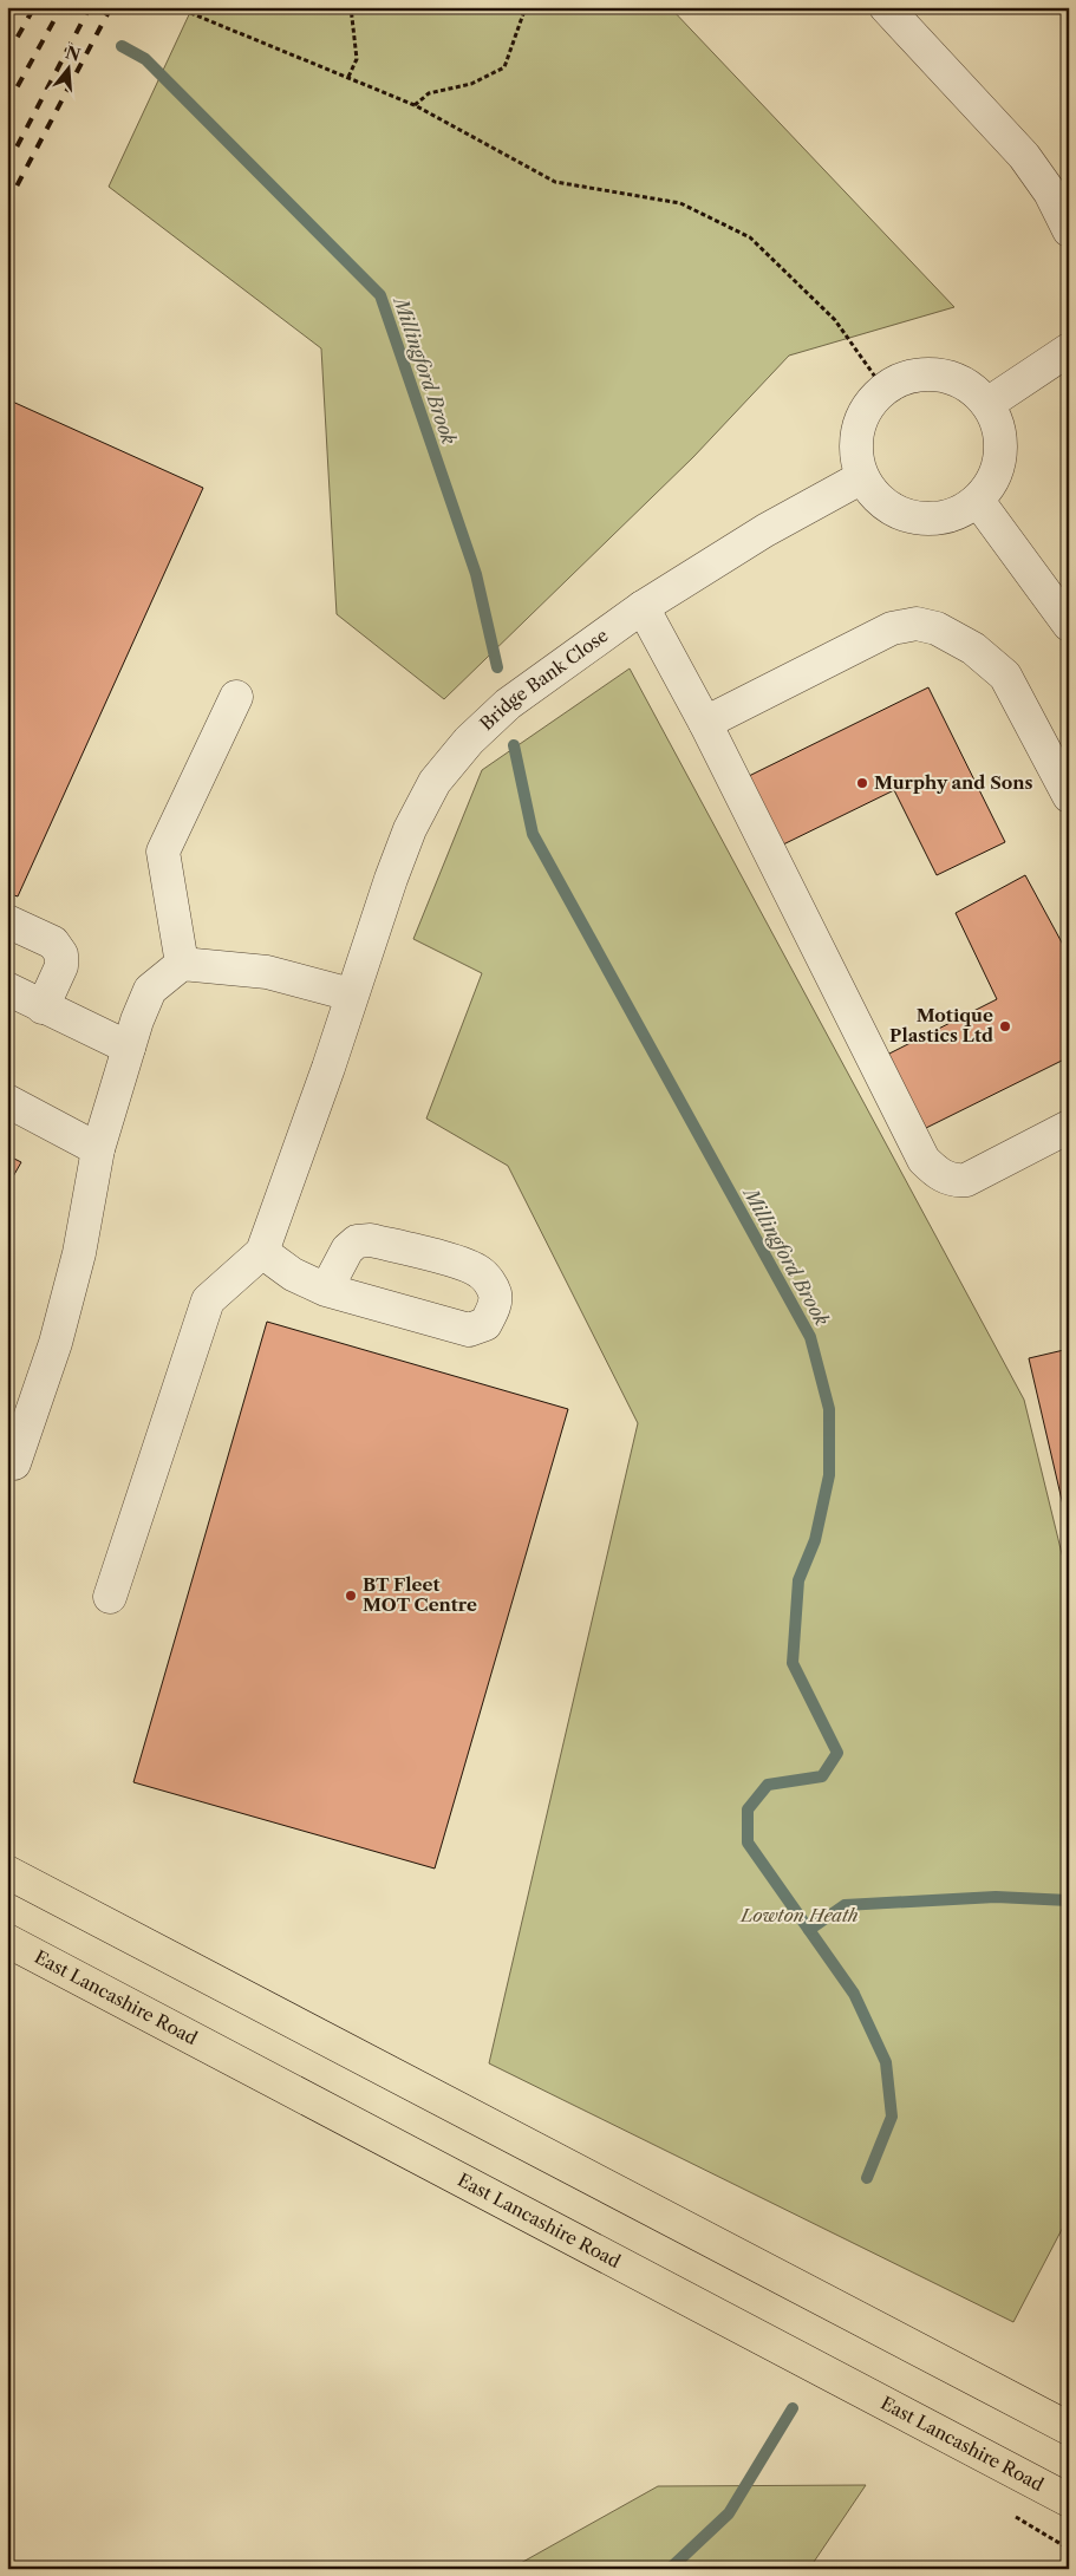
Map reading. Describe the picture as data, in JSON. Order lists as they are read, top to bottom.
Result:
{
  "streets": {
    "highway": ["East Lancashire Road"],
    "street": ["Bridge Bank Close"]
  },
  "water": ["Millingford Brook"],
  "parks": ["Lowton Heath"],
  "places": ["Murphy and Sons", "Motique Plastics Ltd", "BT Fleet MOT Centre"],
  "north": "top"
}
